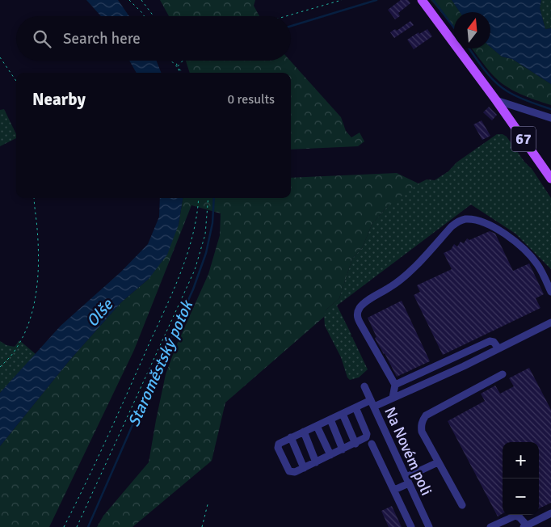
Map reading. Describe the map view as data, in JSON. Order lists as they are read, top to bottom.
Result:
{
  "streets": {
    "main road": ["67"],
    "street": ["Na Novém poli"]
  },
  "water": ["Olše", "Staroměstský potok"],
  "north": "top",
  "page": {
    "search": "Search here",
    "heading": ["Nearby", "0 results"],
    "map_buttons": ["+", "−"]
  }
}
